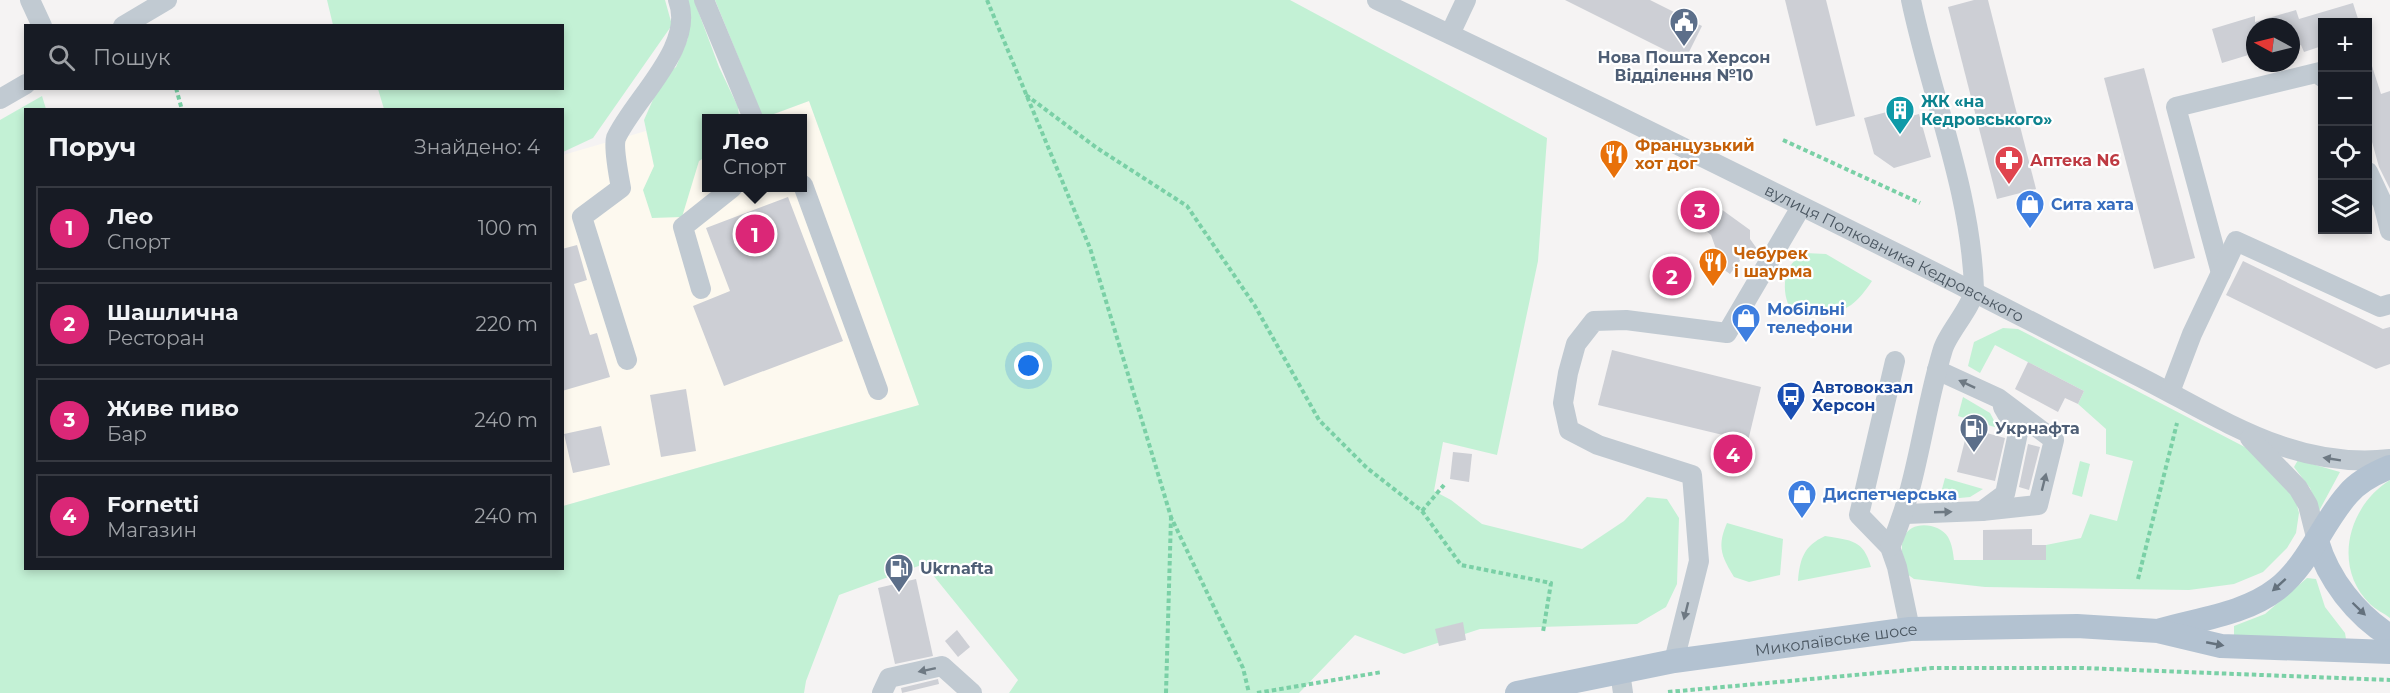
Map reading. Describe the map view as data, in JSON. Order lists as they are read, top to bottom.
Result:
{
  "streets": {
    "main road": ["Миколаївське шосе"],
    "street": ["вулиця Полковника Кедровського"]
  },
  "crossings": [
    ["вулиця Полковника Кедровського", "Миколаївське шосе"]
  ],
  "places": {
    "public building": ["Нова Пошта Херсон Відділення №10"],
    "building": ["ЖК «на Кедровського»"],
    "restaurant": ["Французький хот дог", "Чебурек і шаурма"],
    "pharmacy": ["Аптека N6"],
    "shop": ["Сита хата", "Мобільні телефони", "Диспетчерська"],
    "bus stop": ["Автовокзал Херсон"],
    "fuel station": ["Укрнафта", "Ukrnafta"]
  },
  "north": "left",
  "page": {
    "map_buttons": ["+", "−"],
    "search": "Пошук",
    "heading": ["Поруч", "Знайдено: 4"],
    "popup": ["Лео", "Спорт"],
    "list": [
      {
        "mark": "1",
        "name": "Лео",
        "note": "Спорт",
        "value": "100 m"
      },
      {
        "mark": "2",
        "name": "Шашлична",
        "note": "Ресторан",
        "value": "220 m"
      },
      {
        "mark": "3",
        "name": "Живе пиво",
        "note": "Бар",
        "value": "240 m"
      },
      {
        "mark": "4",
        "name": "Fornetti",
        "note": "Магазин",
        "value": "240 m"
      }
    ],
    "pins": [
      "3",
      "1",
      "2",
      "4"
    ]
  }
}
